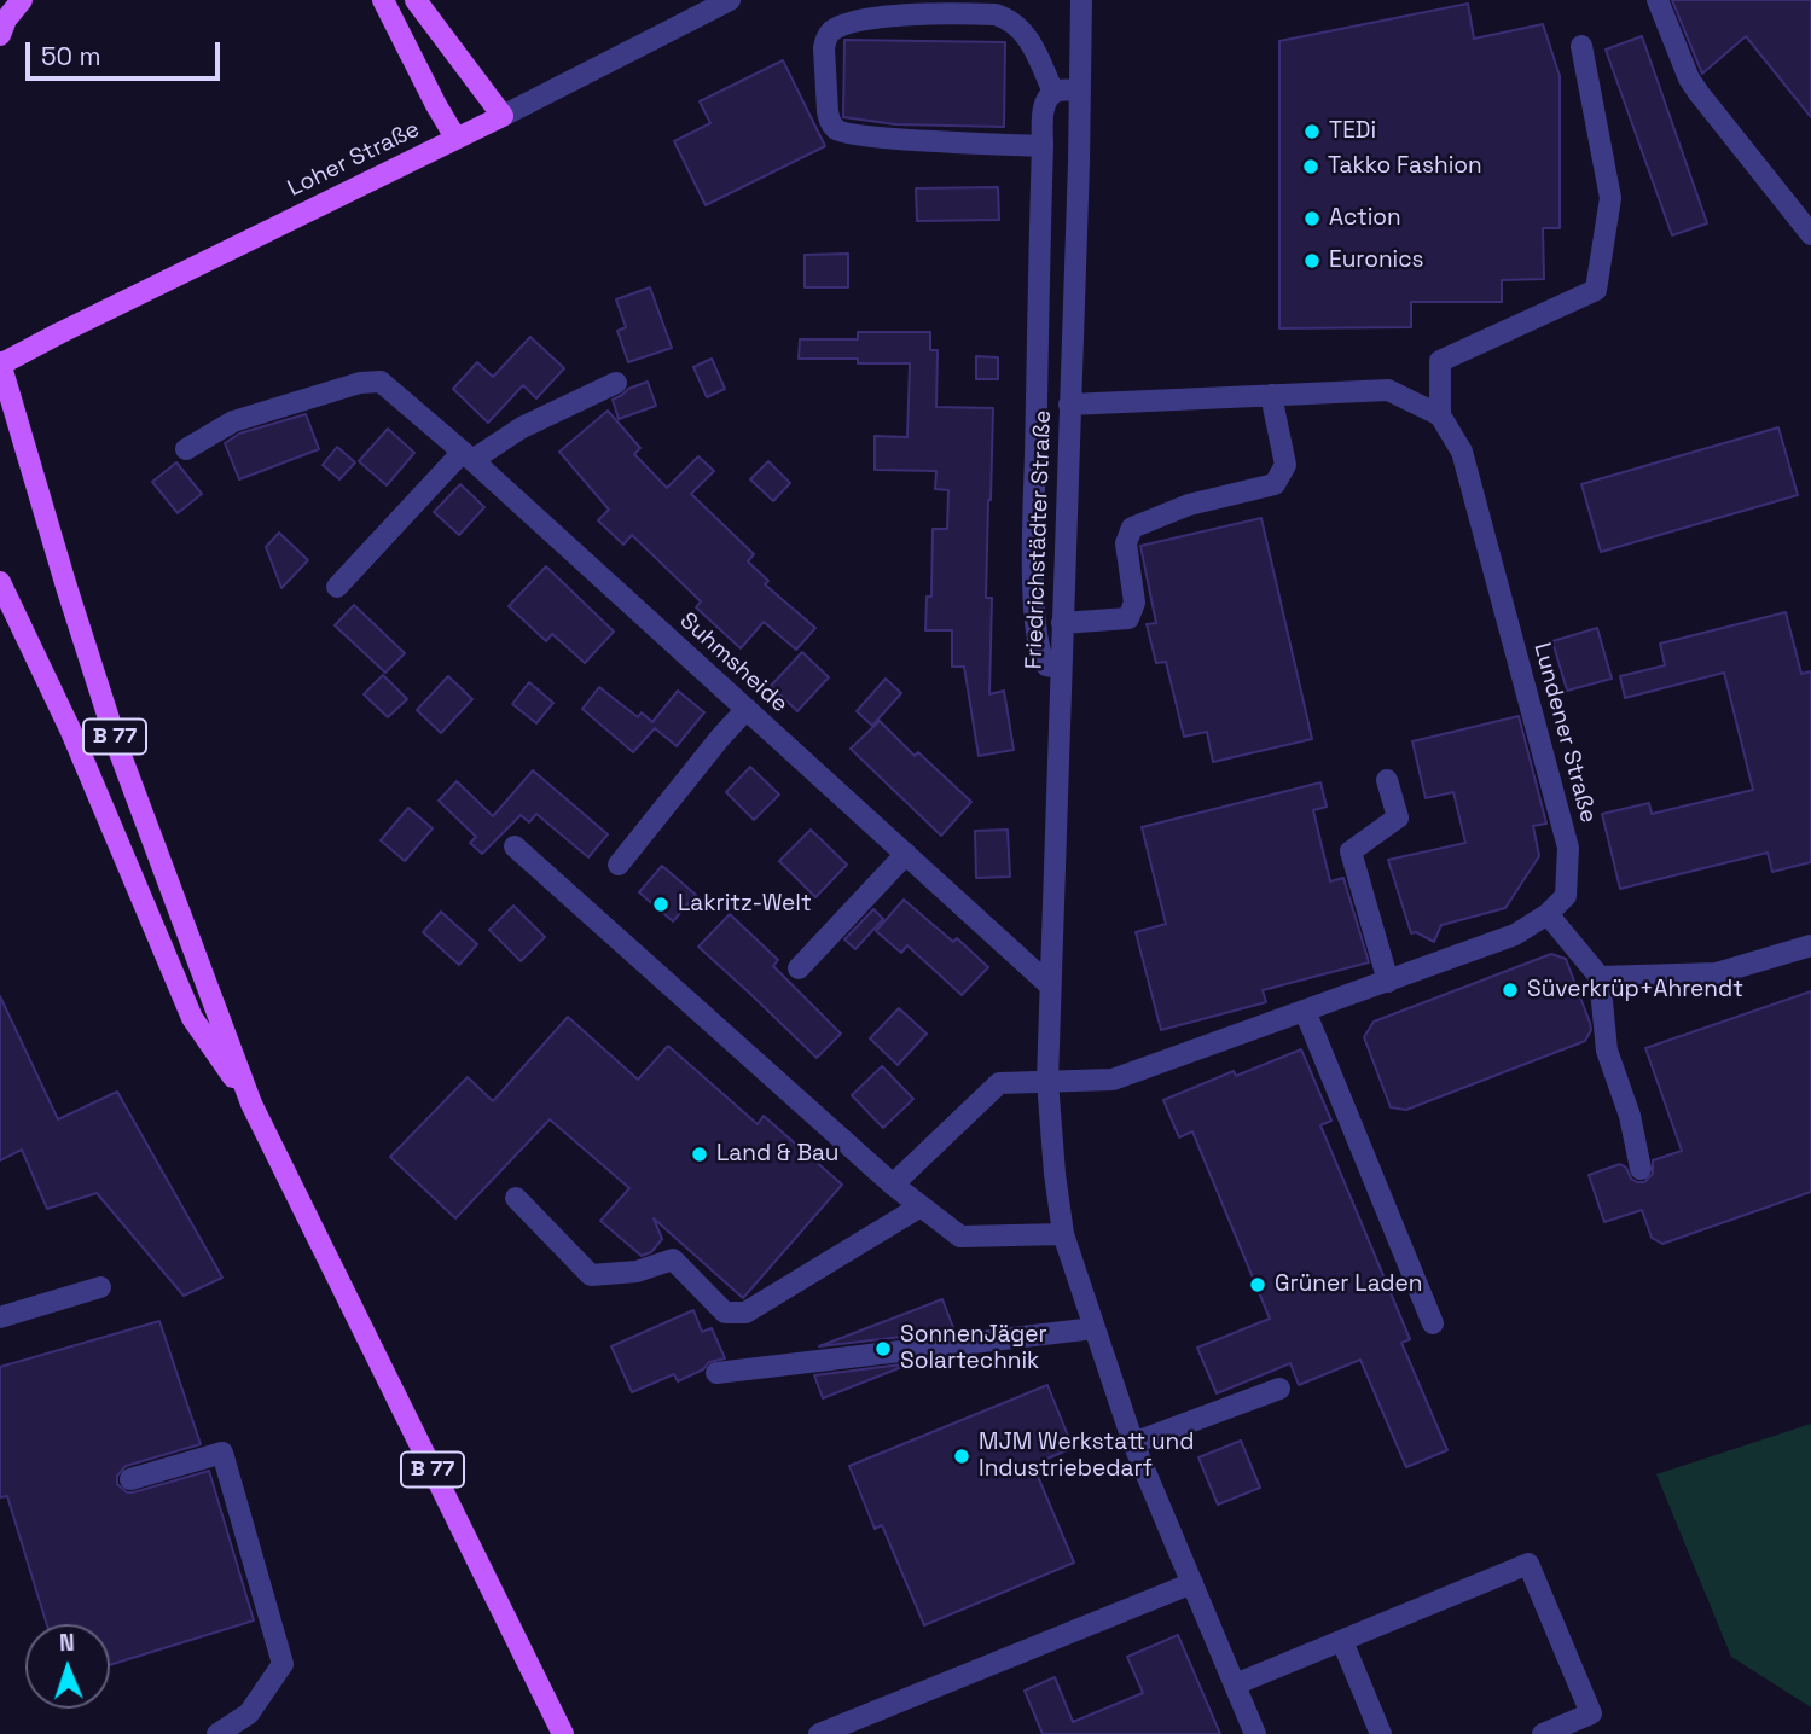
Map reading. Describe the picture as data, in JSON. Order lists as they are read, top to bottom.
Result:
{
  "streets": {
    "main road": ["Loher Straße", "B 77"],
    "street": ["Friedrichstädter Straße", "Suhmsheide", "Lundener Straße"]
  },
  "crossings": [
    ["Loher Straße", "B 77"],
    ["Friedrichstädter Straße", "Suhmsheide"],
    ["Friedrichstädter Straße", "Lundener Straße"]
  ],
  "places": [
    "TEDi",
    "Takko Fashion",
    "Action",
    "Euronics",
    "Lakritz-Welt",
    "Süverkrüp+Ahrendt",
    "Land & Bau",
    "Grüner Laden",
    "SonnenJäger Solartechnik",
    "MJM Werkstatt und Industriebedarf"
  ],
  "scale_bar": "50 m",
  "north": "top"
}
